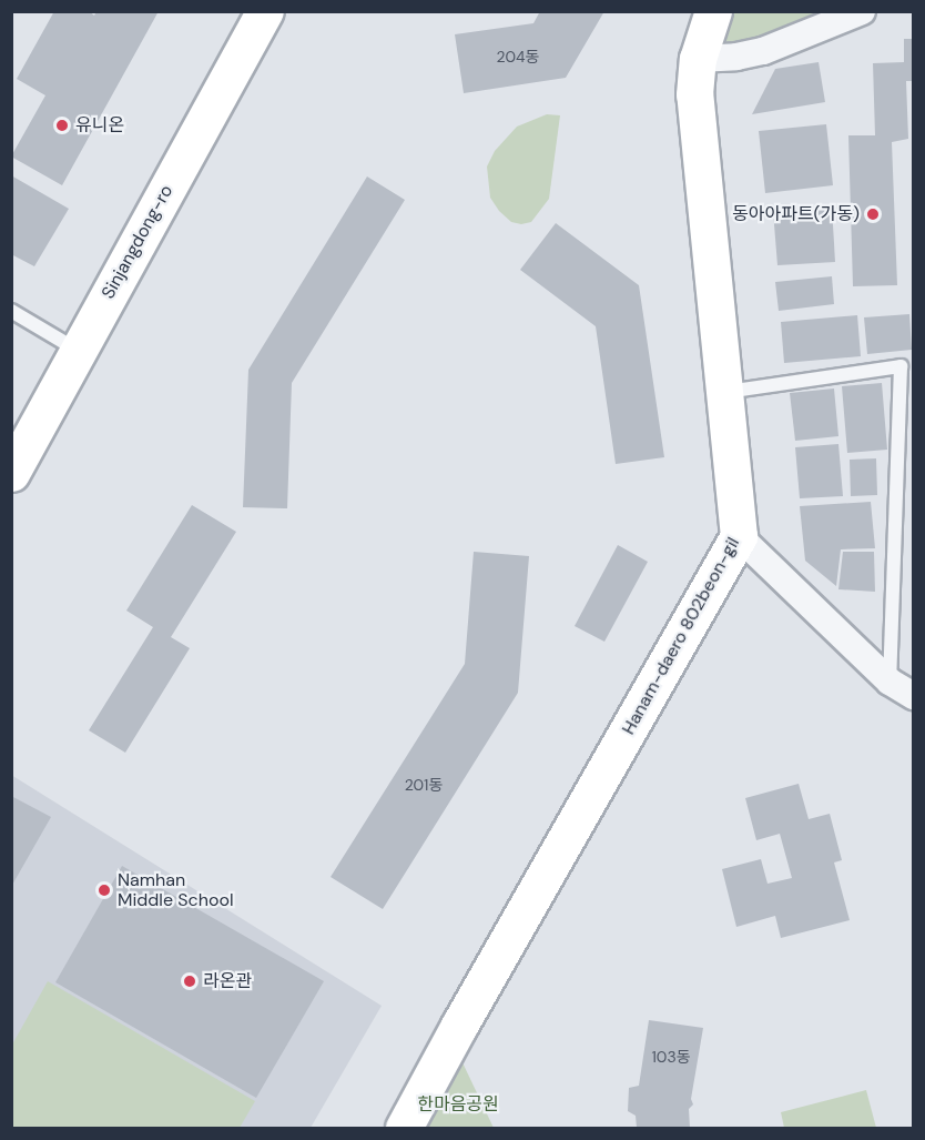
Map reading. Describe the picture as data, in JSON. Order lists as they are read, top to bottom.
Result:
{
  "streets": {
    "street": ["Sinjangdong-ro", "Hanam-daero 802beon-gil"]
  },
  "parks": ["한마음공원"],
  "places": [
    "유니온",
    "동아아파트(가동)",
    "Namhan Middle School",
    "라온관"
  ],
  "house_numbers": ["204동", "201동", "103동"]
}
